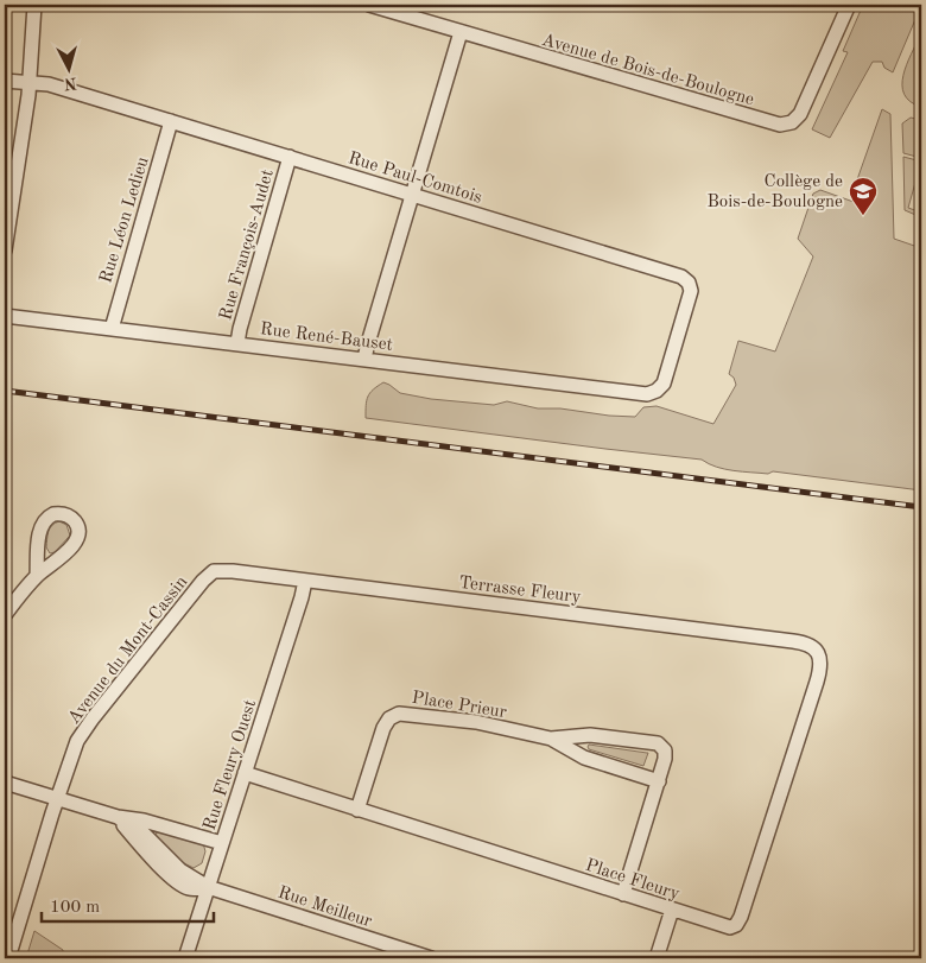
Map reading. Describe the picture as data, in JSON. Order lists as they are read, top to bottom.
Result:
{
  "streets": {
    "street": [
      "Avenue de Bois-de-Boulogne",
      "Rue Paul-Comtois",
      "Rue Léon Ledieu",
      "Rue François-Audet",
      "Rue René-Bauset",
      "Terrasse Fleury",
      "Avenue du Mont-Cassin",
      "Place Prieur",
      "Rue Fleury Ouest",
      "Place Fleury",
      "Rue Meilleur"
    ]
  },
  "crossings": [
    ["Rue Paul-Comtois", "Rue Léon Ledieu"],
    ["Rue Paul-Comtois", "Rue François-Audet"],
    ["Rue Paul-Comtois", "Rue René-Bauset"],
    ["Rue Léon Ledieu", "Rue René-Bauset"],
    ["Rue François-Audet", "Rue René-Bauset"],
    ["Terrasse Fleury", "Avenue du Mont-Cassin"],
    ["Terrasse Fleury", "Rue Fleury Ouest"],
    ["Terrasse Fleury", "Place Fleury"],
    ["Place Prieur", "Place Fleury"],
    ["Rue Fleury Ouest", "Place Fleury"],
    ["Rue Fleury Ouest", "Rue Meilleur"]
  ],
  "places": {
    "school or university": ["Collège de Bois-de-Boulogne"]
  },
  "scale_bar": "100 m",
  "north": "bottom"
}
